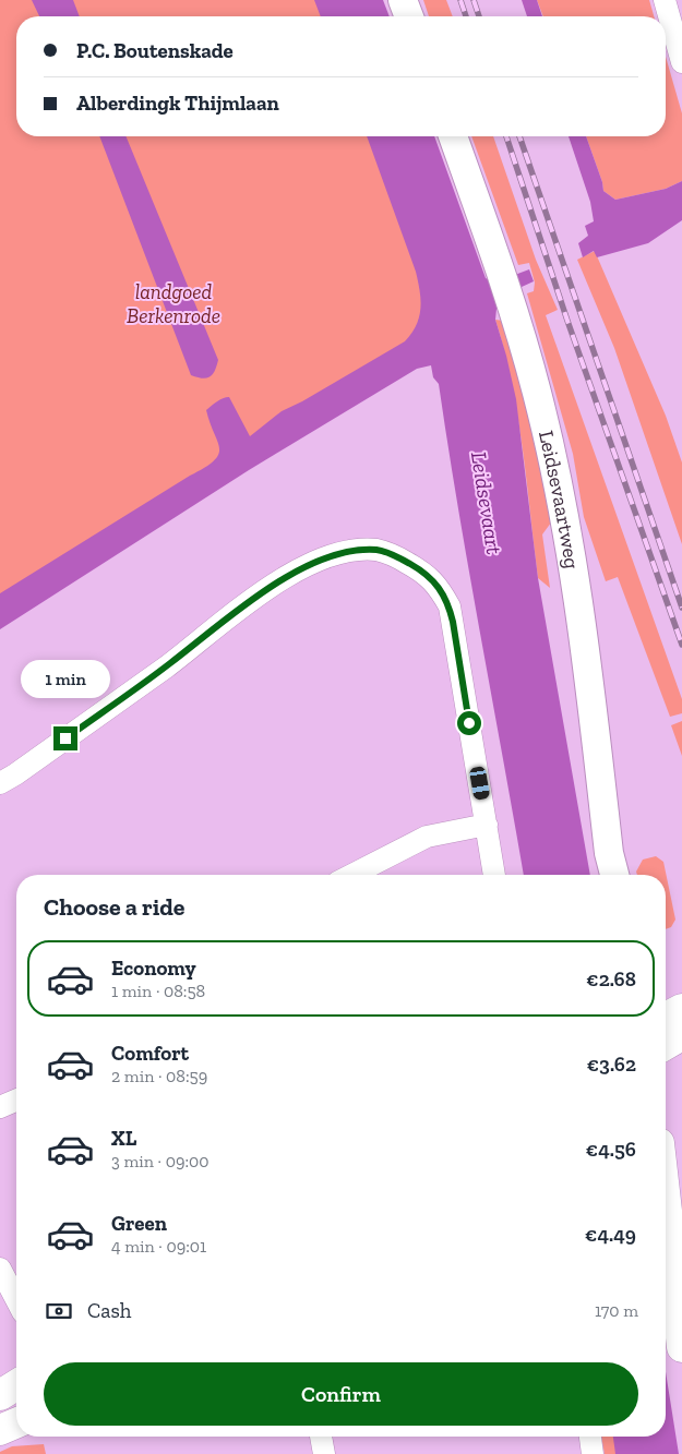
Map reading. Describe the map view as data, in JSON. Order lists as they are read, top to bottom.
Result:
{
  "streets": {
    "street": ["Leidsevaartweg"]
  },
  "water": ["Leidsevaart"],
  "parks": ["landgoed Berkenrode"],
  "page": {
    "banner": ["P.C. Boutenskade", "Alberdingk Thijmlaan"],
    "bubble": "1 min",
    "heading": "Choose a ride",
    "list": [
      {
        "name": "Economy",
        "note": "1 min · 08:58",
        "value": "€2.68"
      },
      {
        "name": "Comfort",
        "note": "2 min · 08:59",
        "value": "€3.62"
      },
      {
        "name": "XL",
        "note": "3 min · 09:00",
        "value": "€4.56"
      },
      {
        "name": "Green",
        "note": "4 min · 09:01",
        "value": "€4.49"
      }
    ],
    "pay": ["Cash", "170 m"],
    "buttons": "Confirm"
  }
}
